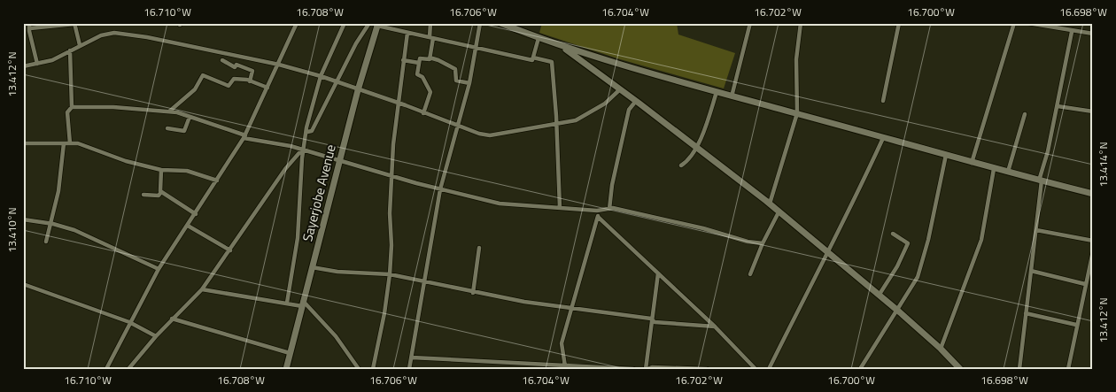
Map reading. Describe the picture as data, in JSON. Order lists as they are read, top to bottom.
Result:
{
  "streets": {
    "street": ["Sayerjobe Avenue"]
  },
  "coordinates": [
    "16.710°W",
    "16.708°W",
    "16.706°W",
    "16.704°W",
    "16.702°W",
    "16.700°W",
    "16.698°W",
    "13.412°N",
    "13.414°N",
    "13.410°N"
  ]
}
